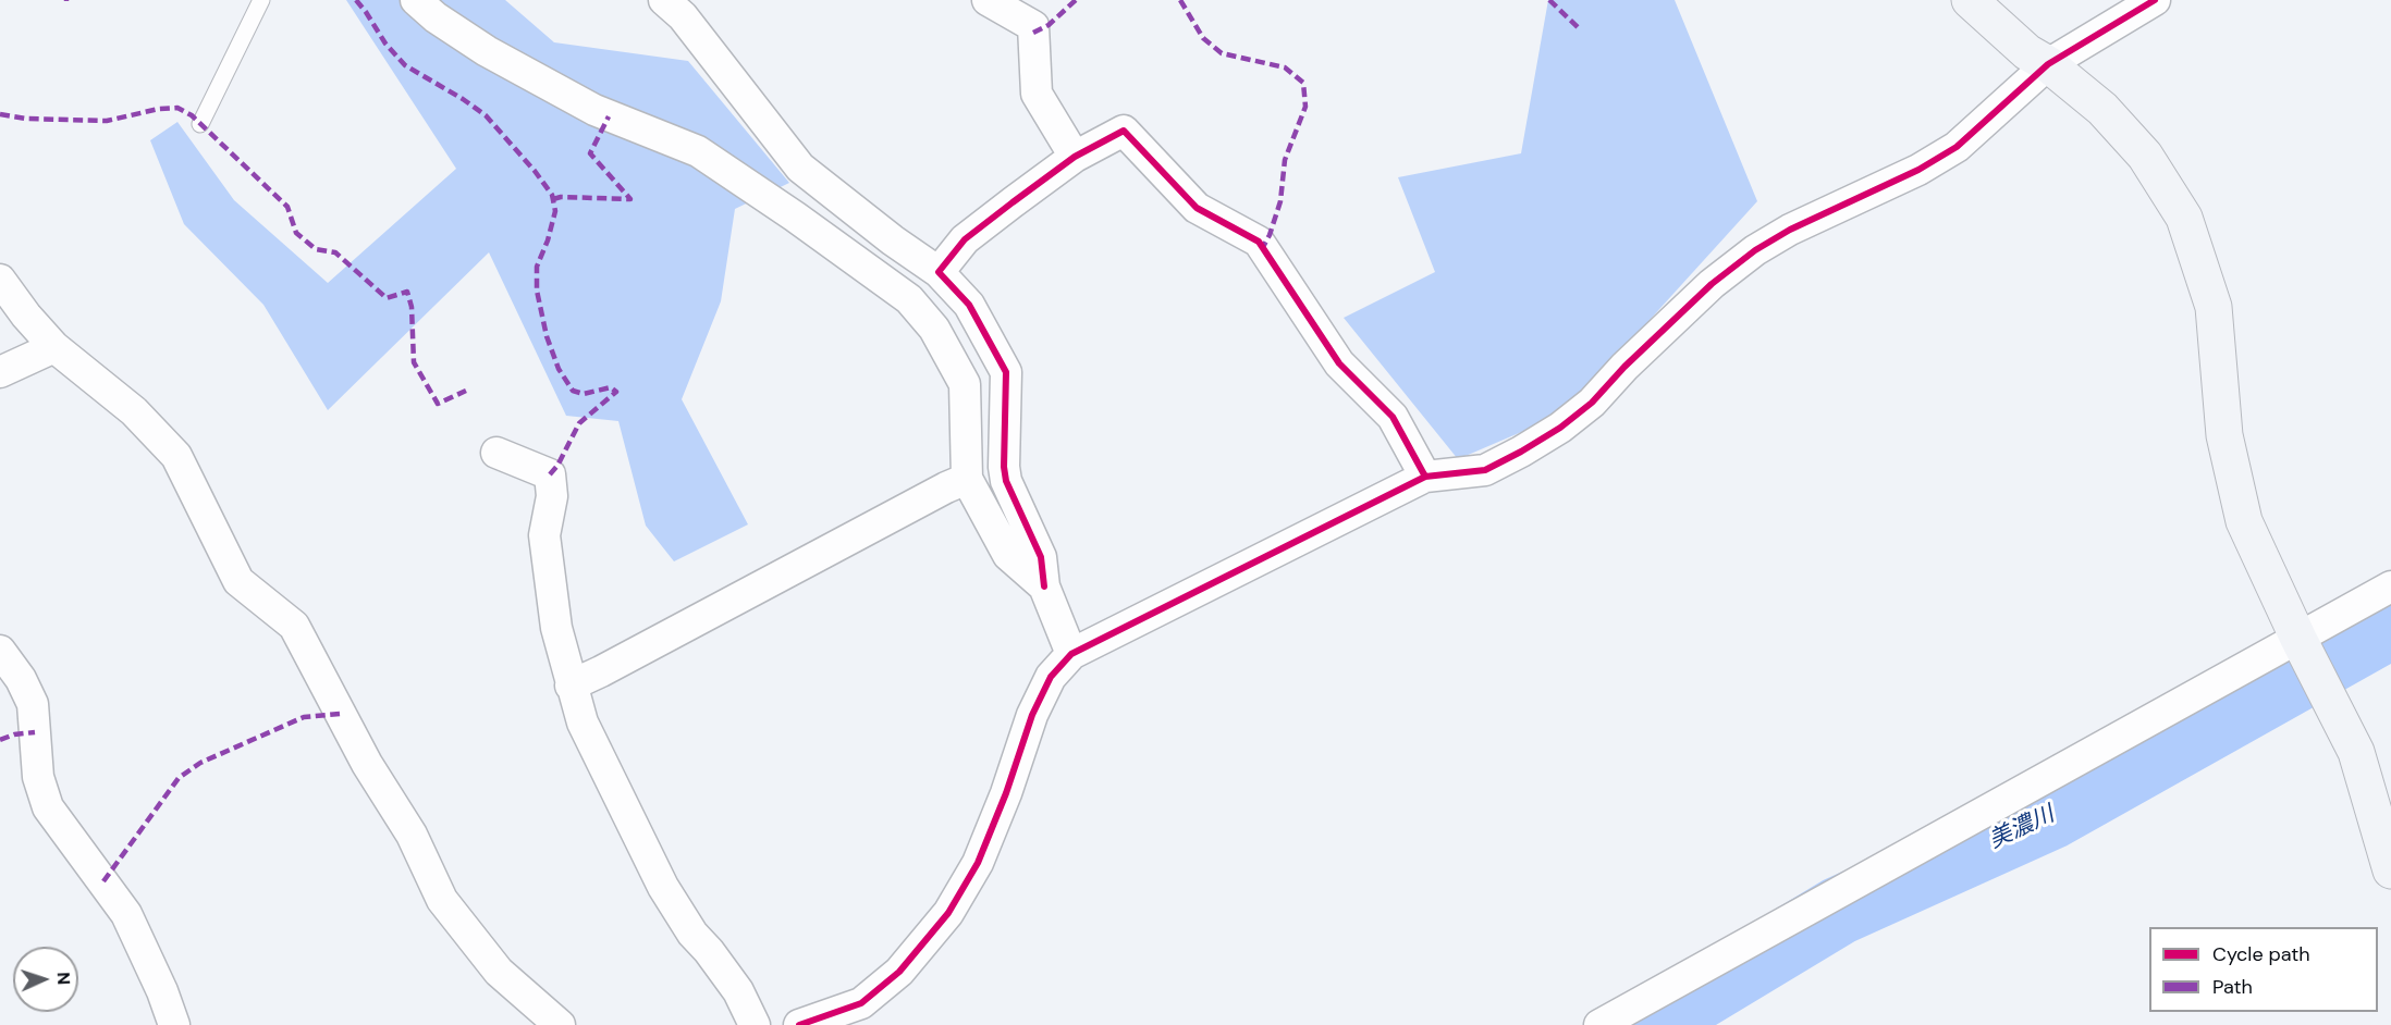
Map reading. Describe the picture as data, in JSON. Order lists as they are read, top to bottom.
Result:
{
  "water": ["美濃川"],
  "legend": ["Cycle path", "Path"],
  "north": "right"
}
